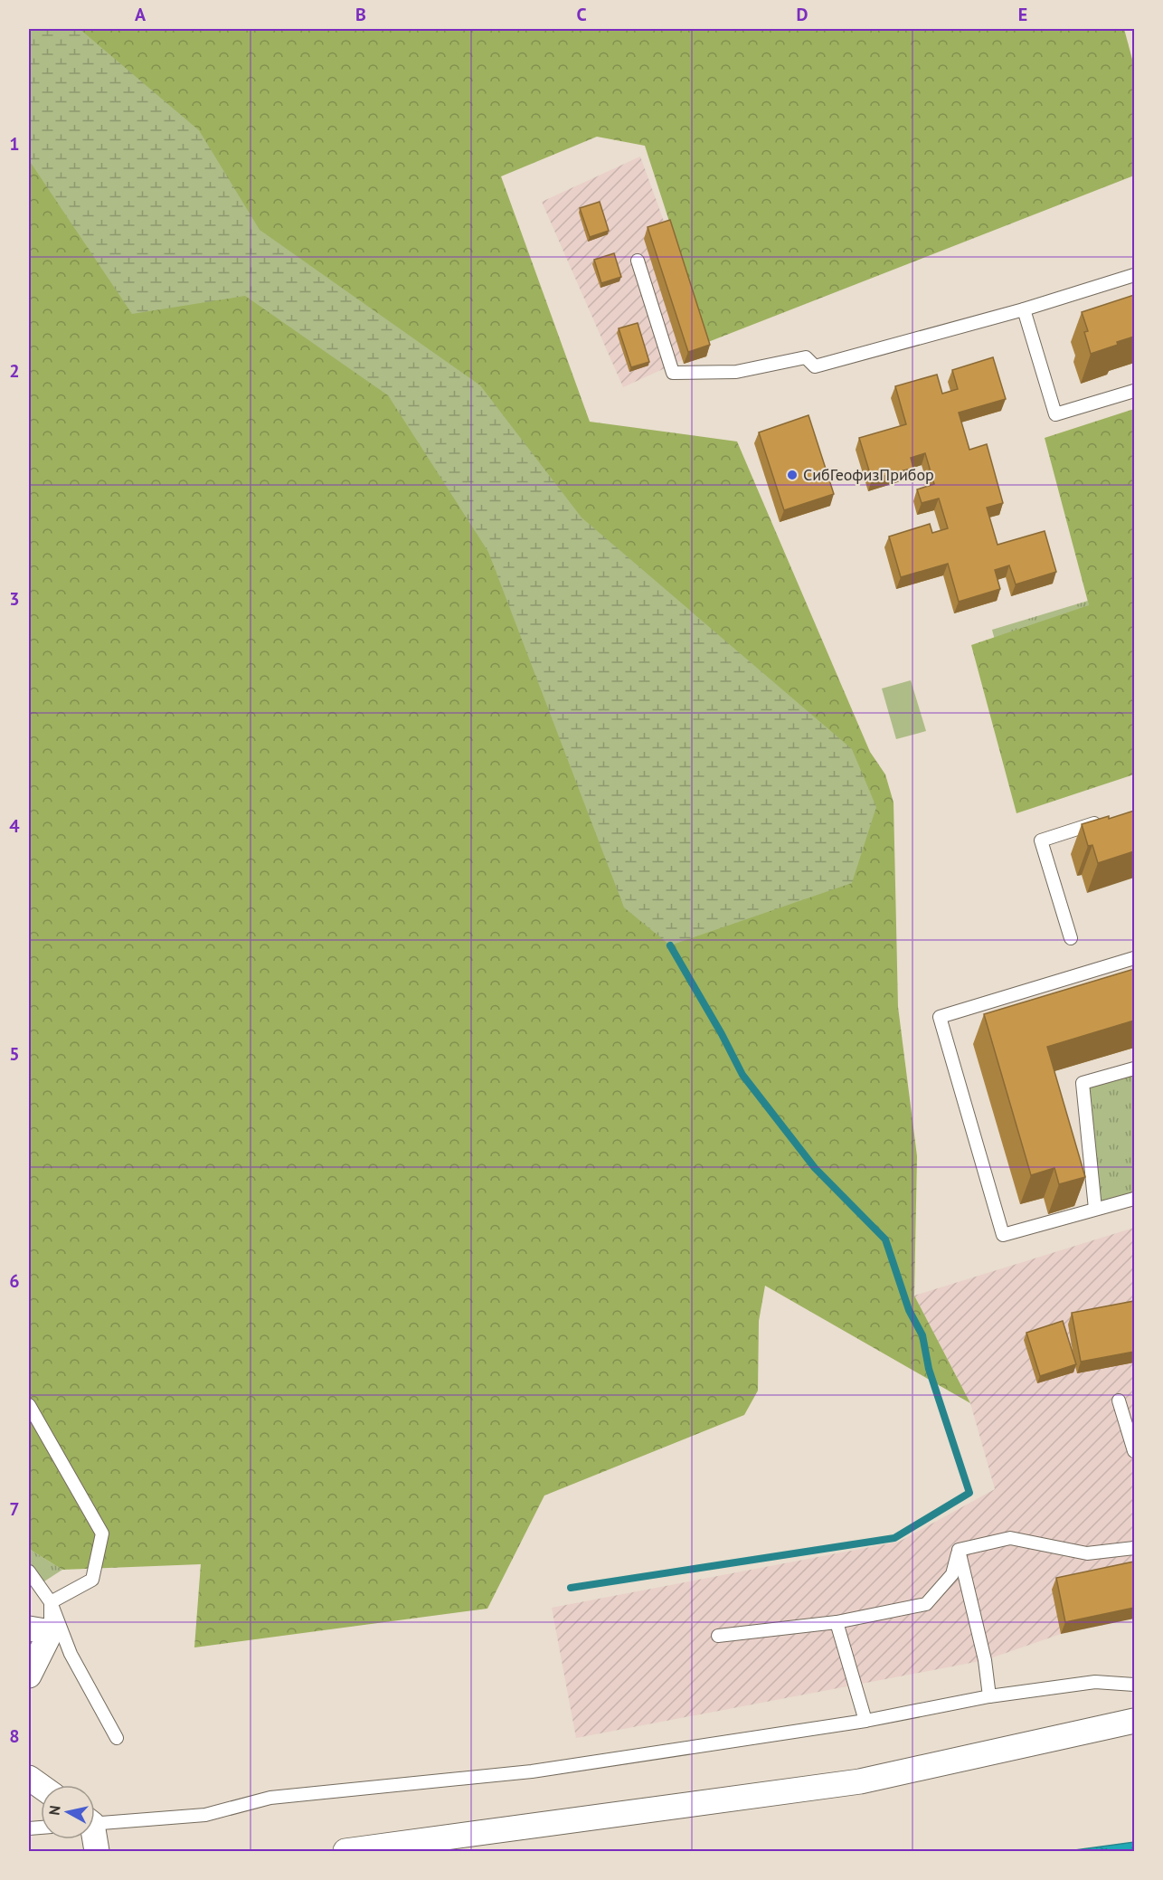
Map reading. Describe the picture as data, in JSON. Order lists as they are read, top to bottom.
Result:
{
  "places": ["СибГеофизПрибор"],
  "north": "left",
  "grid": {
    "columns": [
      "A",
      "B",
      "C",
      "D",
      "E"
    ],
    "rows": [
      "1",
      "2",
      "3",
      "4",
      "5",
      "6",
      "7",
      "8"
    ]
  }
}
